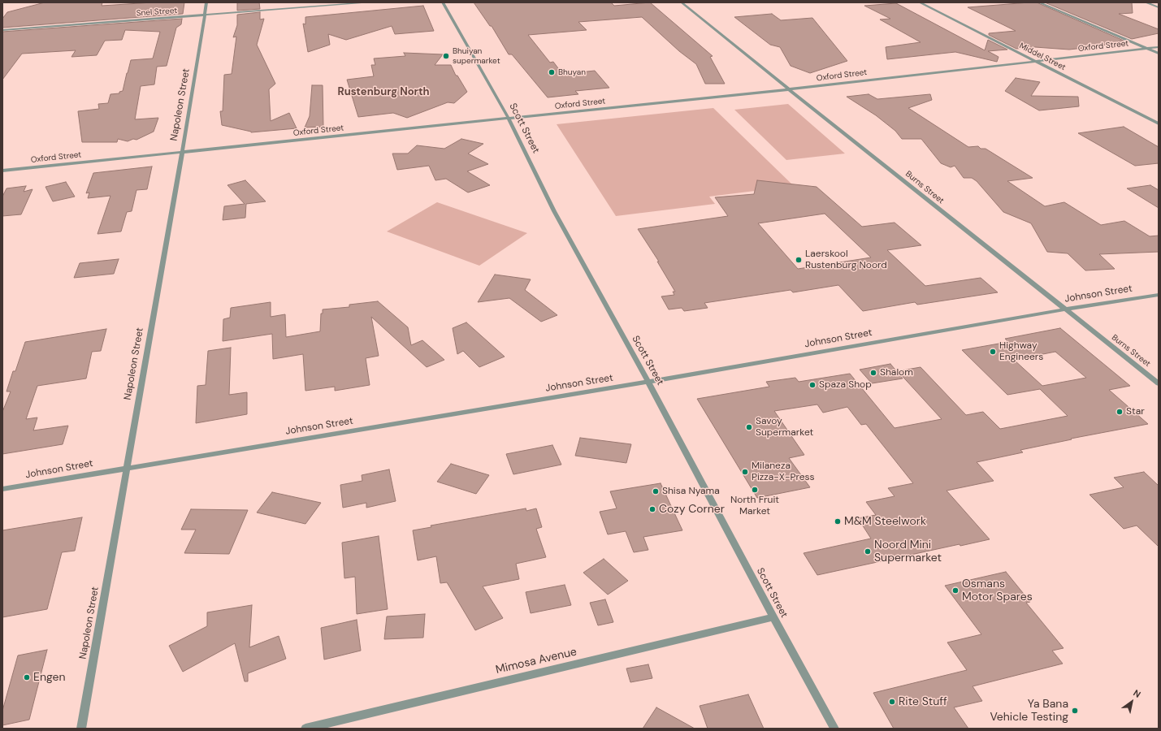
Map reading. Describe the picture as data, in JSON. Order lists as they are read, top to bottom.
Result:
{
  "streets": {
    "street": [
      "Snel Street",
      "Oxford Street",
      "Middel Street",
      "Napoleon Street",
      "Scott Street",
      "Burns Street",
      "Johnson Street",
      "Mimosa Avenue"
    ]
  },
  "crossings": [
    ["Snel Street", "Napoleon Street"],
    ["Oxford Street", "Middel Street"],
    ["Oxford Street", "Napoleon Street"],
    ["Oxford Street", "Scott Street"],
    ["Oxford Street", "Burns Street"],
    ["Napoleon Street", "Johnson Street"],
    ["Scott Street", "Johnson Street"],
    ["Scott Street", "Mimosa Avenue"],
    ["Burns Street", "Johnson Street"]
  ],
  "districts": ["Rustenburg North"],
  "places": [
    "Bhuiyan supermarket",
    "Bhuyan",
    "Laerskool Rustenburg Noord",
    "Highway Engineers",
    "Shalom",
    "Spaza Shop",
    "Star",
    "Savoy Supermarket",
    "Milaneza Pizza-X-Press",
    "North Fruit Market",
    "Shisa Nyama",
    "Cozy Corner",
    "M&M Steelwork",
    "Noord Mini Supermarket",
    "Osmans Motor Spares",
    "Engen",
    "Rite Stuff",
    "Ya Bana Vehicle Testing"
  ],
  "north": "top right"
}
